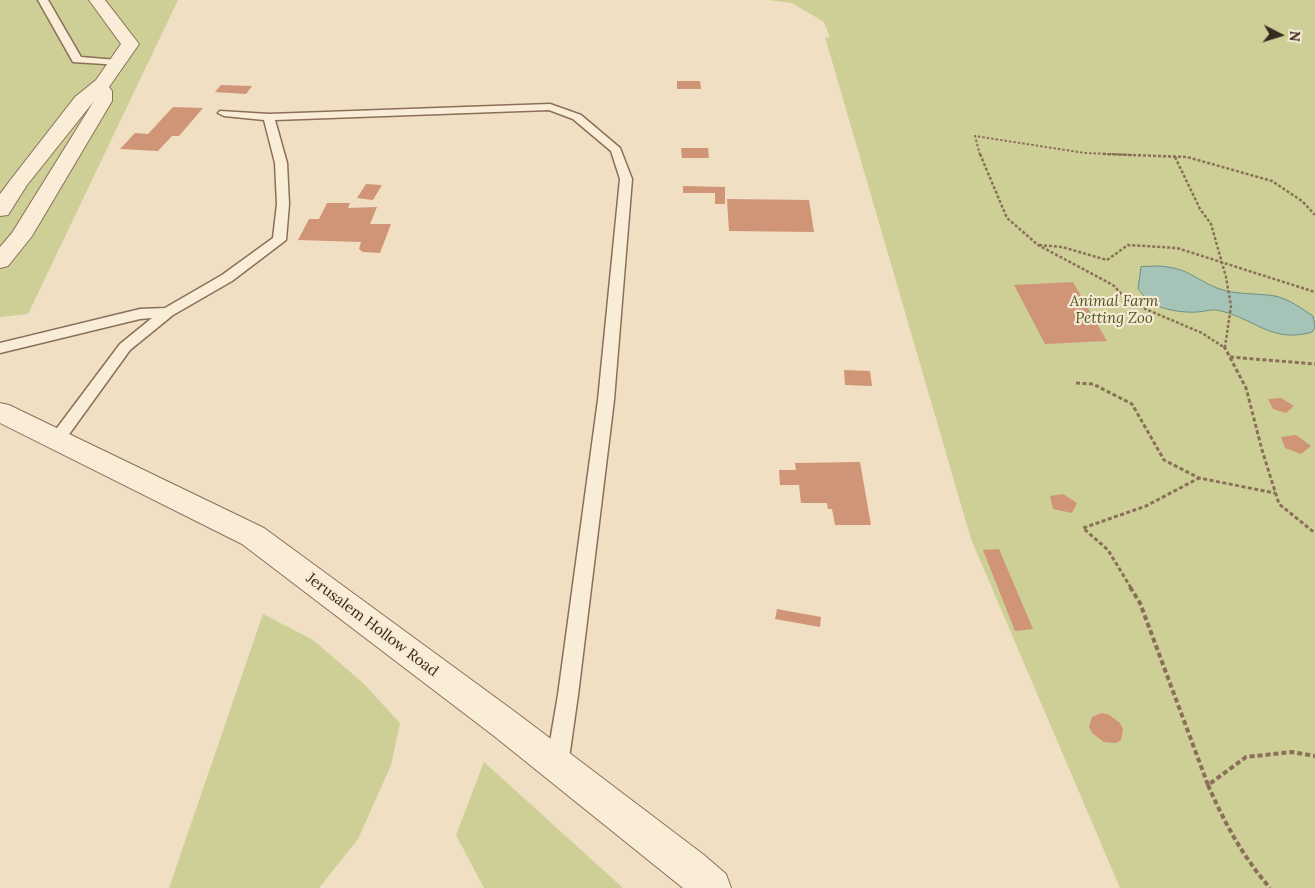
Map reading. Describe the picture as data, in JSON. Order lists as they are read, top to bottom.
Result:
{
  "streets": {
    "street": ["Jerusalem Hollow Road"]
  },
  "parks": ["Animal Farm Petting Zoo"],
  "north": "right"
}
